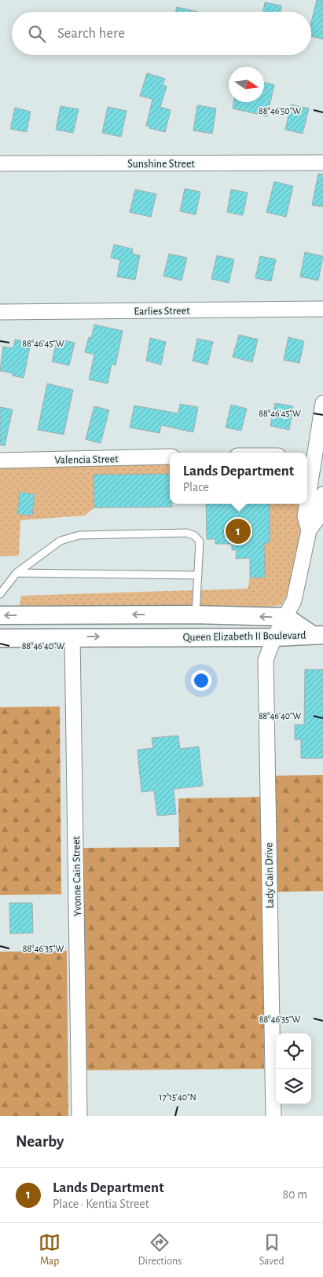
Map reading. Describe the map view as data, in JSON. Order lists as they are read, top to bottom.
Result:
{
  "streets": {
    "street": [
      "Sunshine Street",
      "Earlies Street",
      "Valencia Street",
      "Queen Elizabeth II Boulevard",
      "Lady Cain Drive",
      "Yvonne Cain Street"
    ]
  },
  "crossings": [
    ["Queen Elizabeth II Boulevard", "Lady Cain Drive"],
    ["Queen Elizabeth II Boulevard", "Yvonne Cain Street"]
  ],
  "north": "right",
  "page": {
    "search": "Search here",
    "popup": ["Lands Department", "Place"],
    "pins": "1",
    "heading": "Nearby",
    "list": [
      {
        "mark": "1",
        "name": "Lands Department",
        "note": "Place · Kentia Street",
        "value": "80 m"
      }
    ],
    "nav": ["Map", "Directions", "Saved"]
  },
  "coordinates": [
    "88°46'50\"W",
    "88°46'45\"W",
    "88°46'40\"W",
    "88°46'35\"W",
    "17°15'40\"N"
  ]
}
